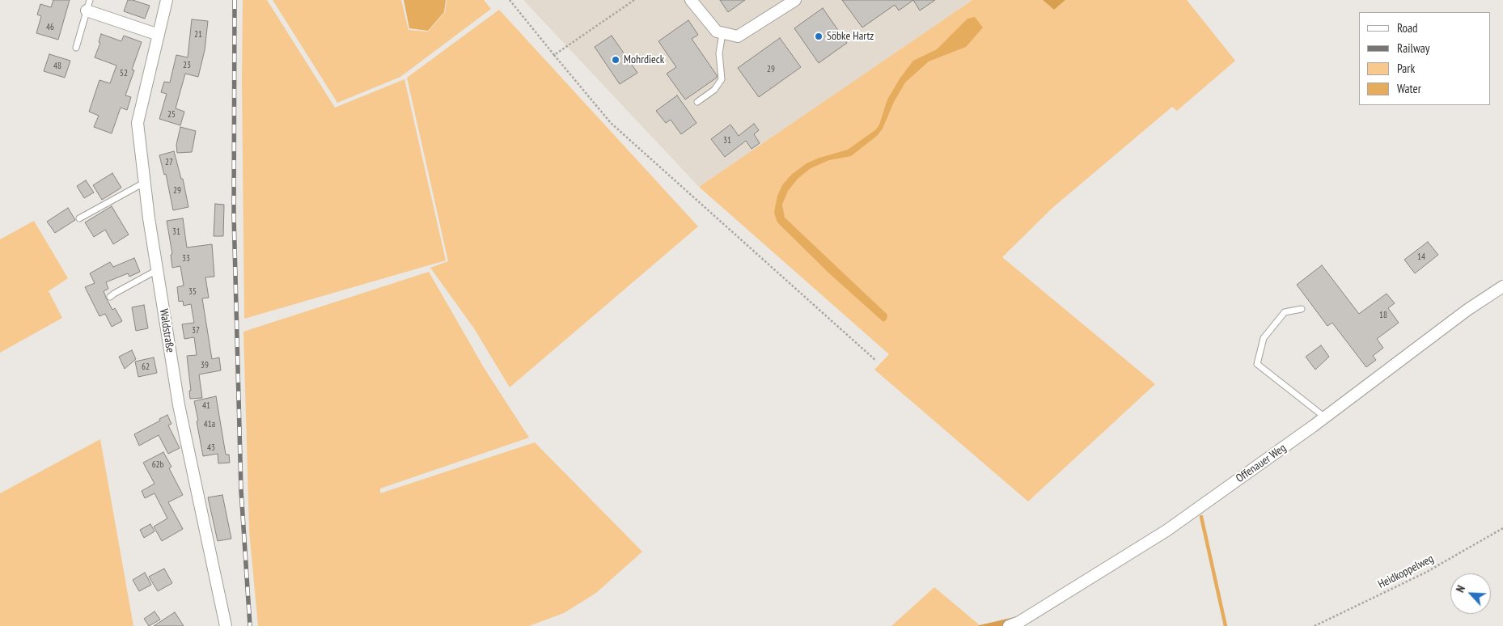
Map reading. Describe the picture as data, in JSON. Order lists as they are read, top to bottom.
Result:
{
  "streets": {
    "street": ["Waldstraße", "Offenauer Weg"],
    "path": ["Heidkoppelweg"]
  },
  "places": ["Söbke Hartz", "Mohrdieck"],
  "house_numbers": [
    "46",
    "21",
    "23",
    "48",
    "29",
    "52",
    "25",
    "31",
    "27",
    "29",
    "31",
    "14",
    "33",
    "35",
    "18",
    "37",
    "39",
    "62",
    "41",
    "41a",
    "43",
    "62b"
  ],
  "legend": [
    "Road",
    "Railway",
    "Park",
    "Water"
  ],
  "north": "top left"
}
